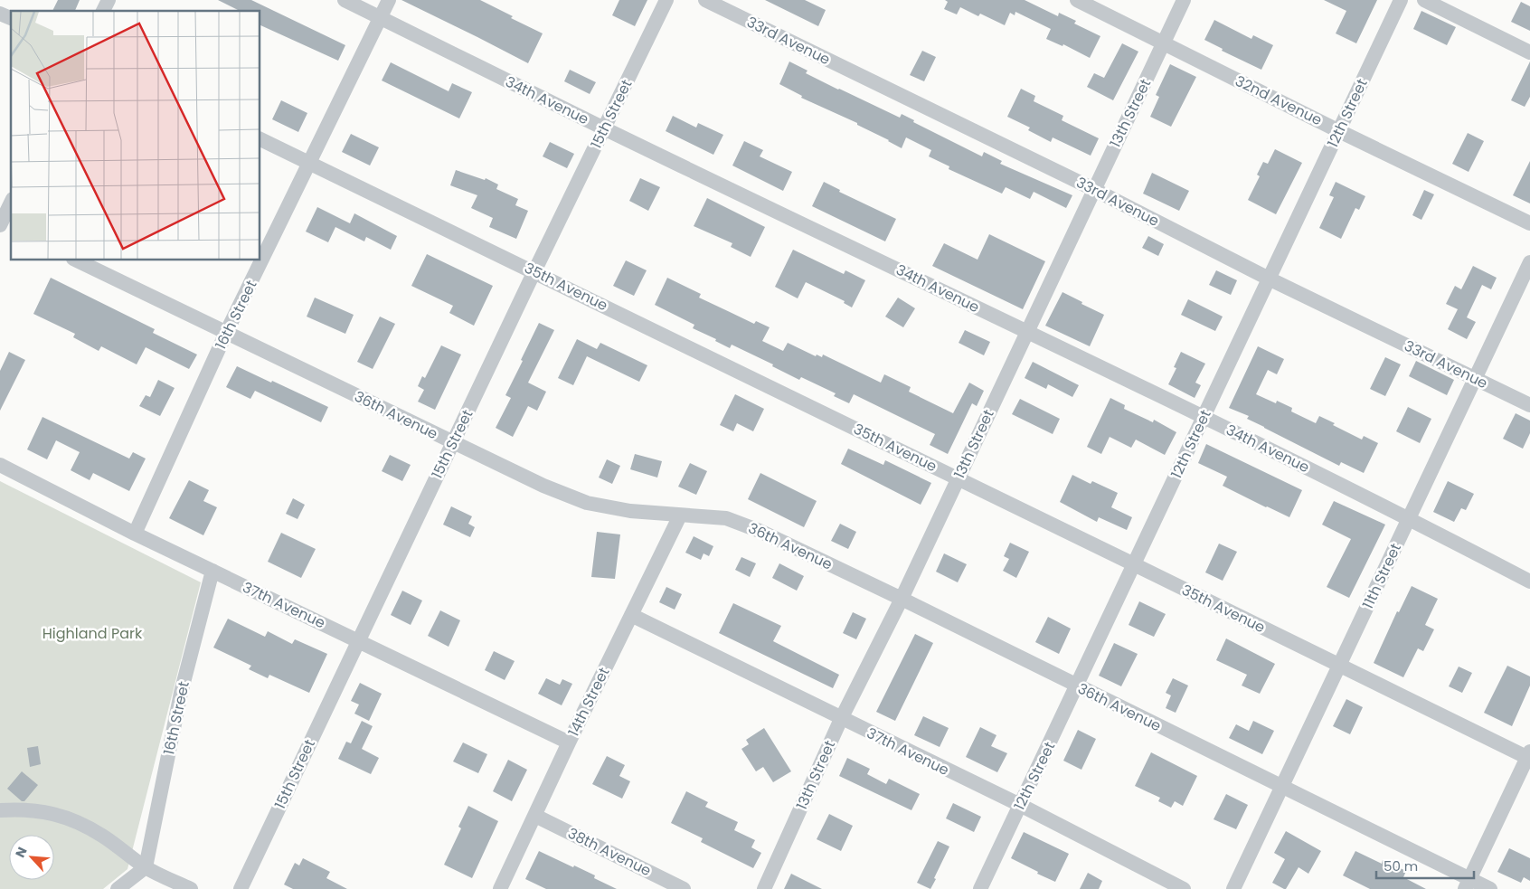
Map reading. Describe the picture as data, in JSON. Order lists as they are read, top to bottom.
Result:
{
  "streets": {
    "street": [
      "33rd Avenue",
      "34th Avenue",
      "32nd Avenue",
      "13th Street",
      "12th Street",
      "15th Street",
      "35th Avenue",
      "16th Street",
      "36th Avenue",
      "11th Street",
      "37th Avenue",
      "14th Street",
      "38th Avenue"
    ]
  },
  "crossings": [
    ["33rd Avenue", "13th Street"],
    ["33rd Avenue", "12th Street"],
    ["33rd Avenue", "11th Street"],
    ["34th Avenue", "13th Street"],
    ["34th Avenue", "12th Street"],
    ["34th Avenue", "15th Street"],
    ["34th Avenue", "16th Street"],
    ["34th Avenue", "11th Street"],
    ["32nd Avenue", "13th Street"],
    ["32nd Avenue", "12th Street"],
    ["13th Street", "35th Avenue"],
    ["13th Street", "36th Avenue"],
    ["13th Street", "37th Avenue"],
    ["12th Street", "35th Avenue"],
    ["12th Street", "36th Avenue"],
    ["12th Street", "37th Avenue"],
    ["15th Street", "35th Avenue"],
    ["15th Street", "36th Avenue"],
    ["15th Street", "37th Avenue"],
    ["35th Avenue", "16th Street"],
    ["35th Avenue", "11th Street"],
    ["16th Street", "36th Avenue"],
    ["16th Street", "37th Avenue"],
    ["36th Avenue", "11th Street"],
    ["36th Avenue", "14th Street"],
    ["37th Avenue", "14th Street"],
    ["14th Street", "38th Avenue"]
  ],
  "parks": ["Highland Park"],
  "scale_bar": "50 m",
  "north": "top left"
}
